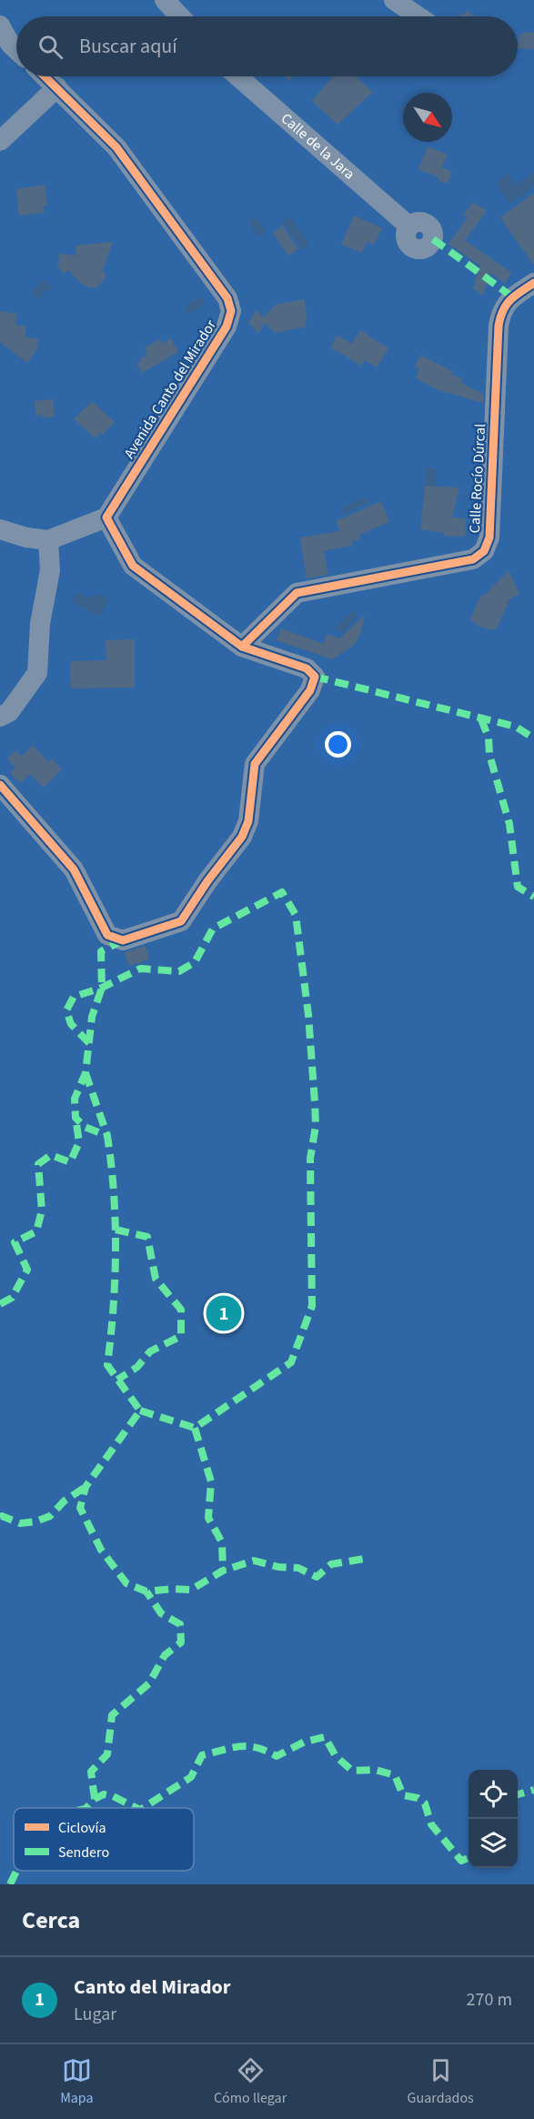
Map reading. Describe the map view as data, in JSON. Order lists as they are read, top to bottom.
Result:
{
  "streets": {
    "street": ["Calle de la Jara", "Avenida Canto del Mirador", "Calle Rocío Dúrcal"]
  },
  "legend": ["Ciclovía", "Sendero"],
  "north": "bottom right",
  "page": {
    "search": "Buscar aquí",
    "pins": "1",
    "heading": "Cerca",
    "list": [
      {
        "mark": "1",
        "name": "Canto del Mirador",
        "note": "Lugar",
        "value": "270 m"
      }
    ],
    "nav": ["Mapa", "Cómo llegar", "Guardados"]
  }
}
